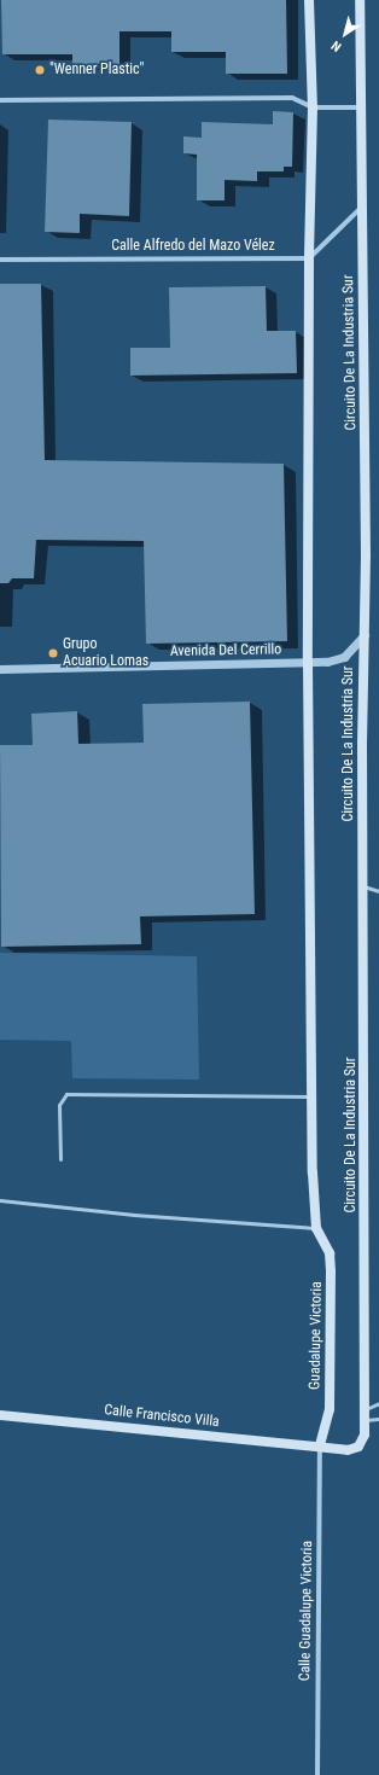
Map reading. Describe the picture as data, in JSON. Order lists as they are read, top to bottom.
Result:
{
  "streets": {
    "main road": ["Circuito De La Industria Sur", "Guadalupe Victoria", "Calle Francisco Villa"],
    "street": ["Calle Alfredo del Mazo Vélez", "Avenida Del Cerrillo", "Calle Guadalupe Victoria"]
  },
  "crossings": [
    ["Circuito De La Industria Sur", "Avenida Del Cerrillo"],
    ["Circuito De La Industria Sur", "Guadalupe Victoria"],
    ["Circuito De La Industria Sur", "Calle Francisco Villa"],
    ["Circuito De La Industria Sur", "Calle Guadalupe Victoria"],
    ["Guadalupe Victoria", "Calle Francisco Villa"],
    ["Guadalupe Victoria", "Calle Guadalupe Victoria"],
    ["Calle Francisco Villa", "Calle Guadalupe Victoria"]
  ],
  "places": ["\"Wenner Plastic\"", "Grupo Acuario Lomas"],
  "north": "bottom left"
}
